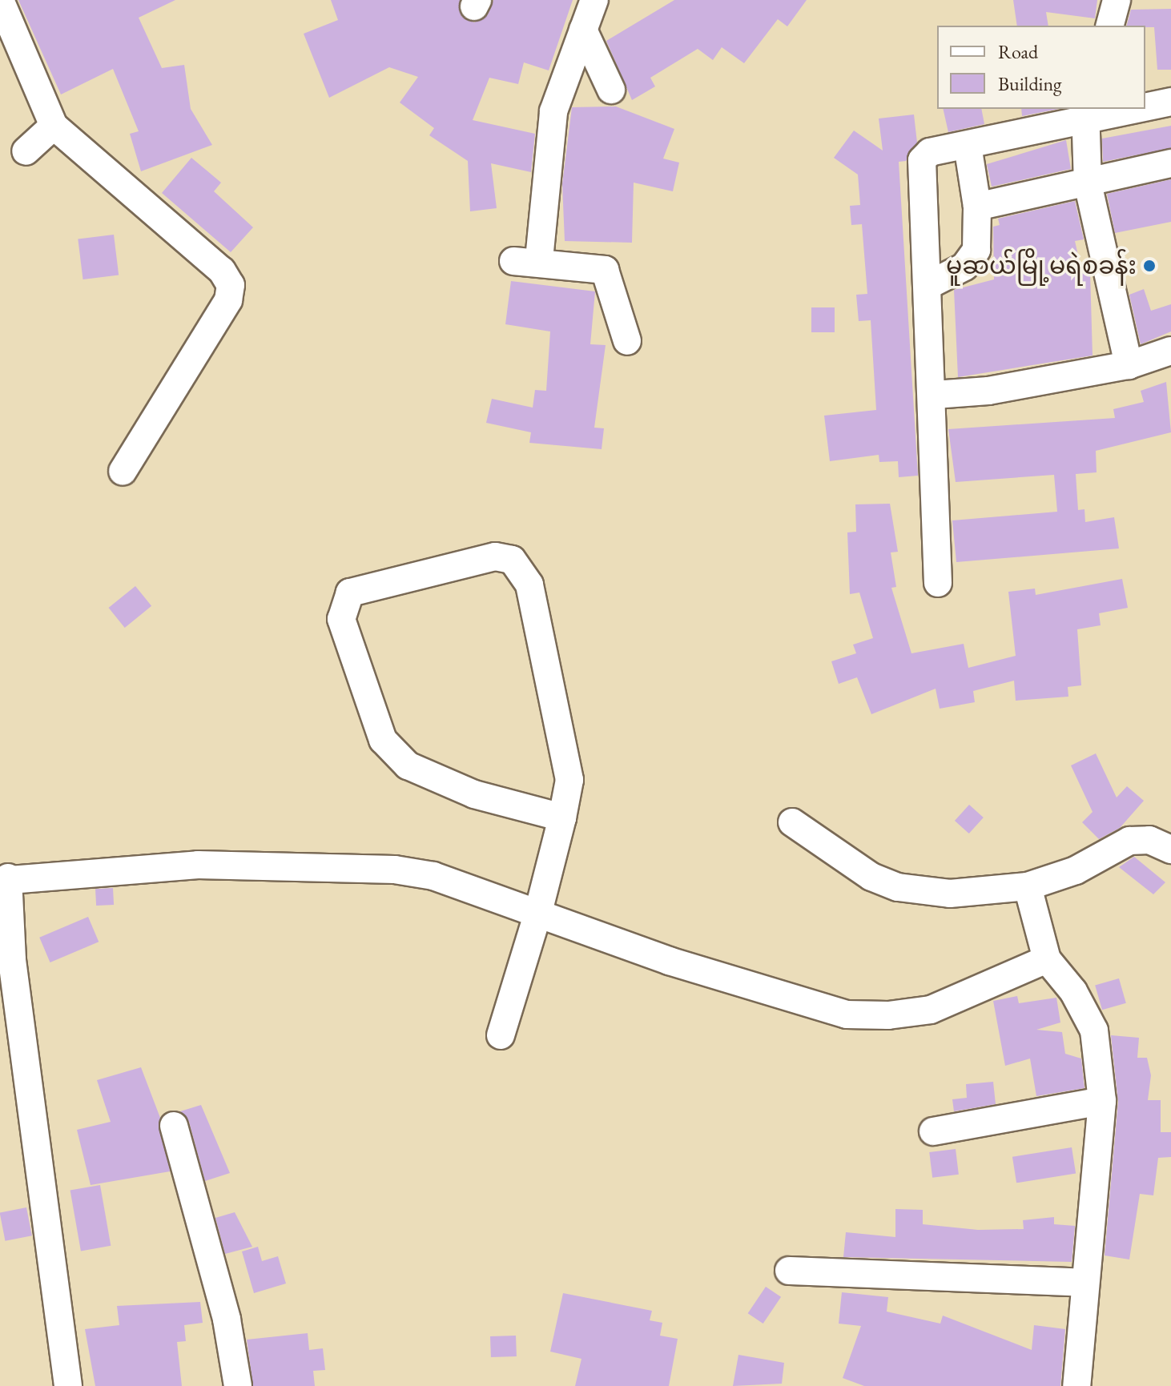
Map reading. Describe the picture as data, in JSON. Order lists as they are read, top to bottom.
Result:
{
  "places": ["မူဆယ်မြို့မရဲစခန်း"],
  "legend": ["Road", "Building"]
}
